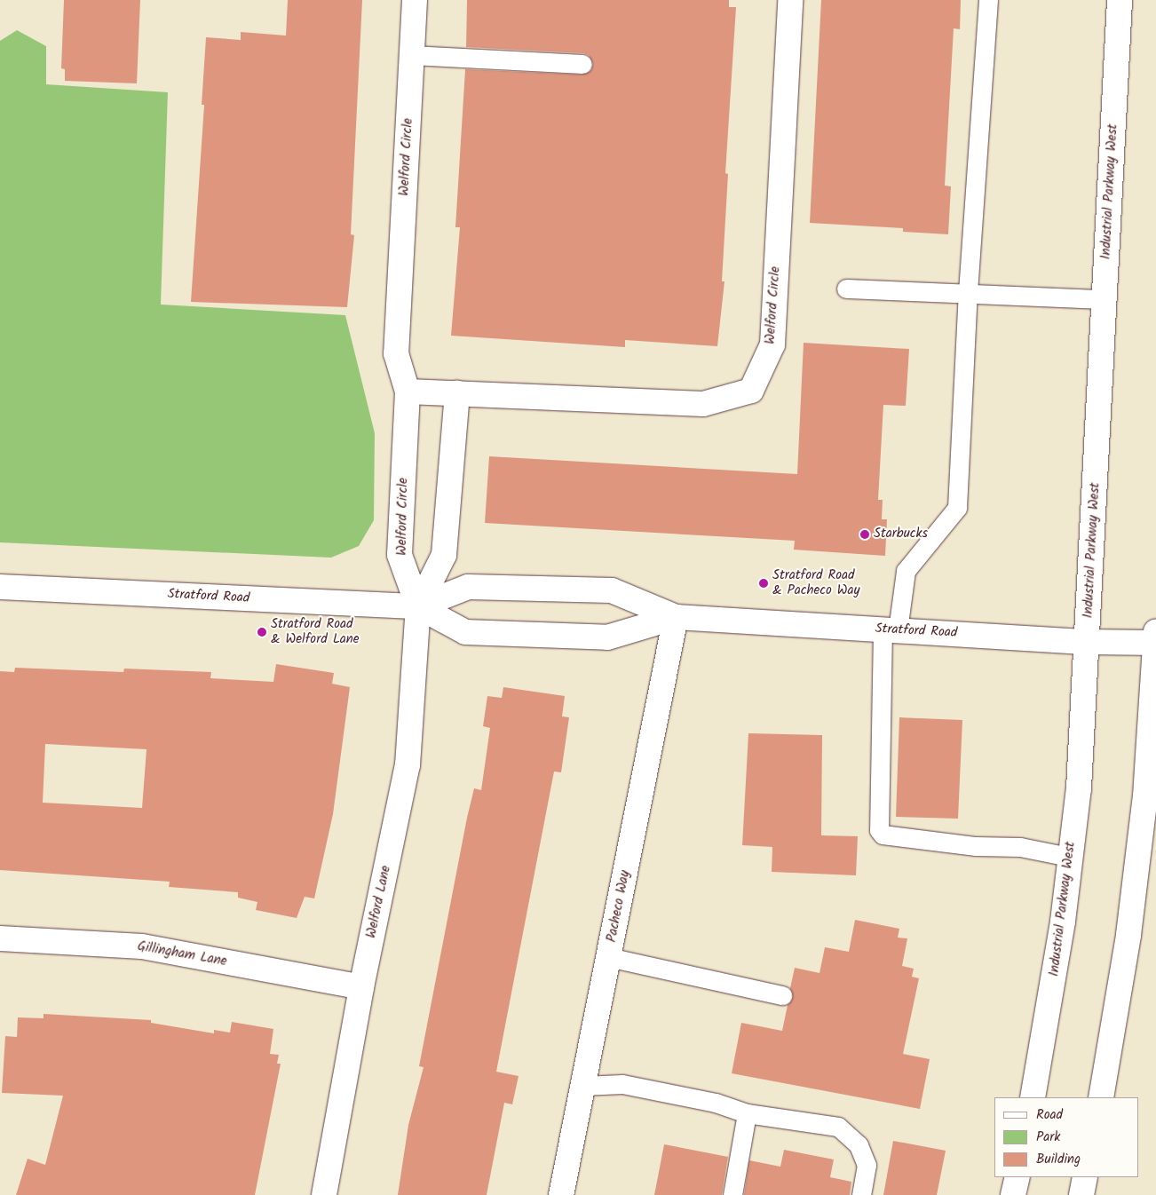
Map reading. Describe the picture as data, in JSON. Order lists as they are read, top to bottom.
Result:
{
  "streets": {
    "street": [
      "Welford Circle",
      "Industrial Parkway West",
      "Stratford Road",
      "Welford Lane",
      "Pacheco Way",
      "Gillingham Lane"
    ]
  },
  "crossings": [
    ["Welford Circle", "Stratford Road"],
    ["Welford Circle", "Welford Lane"],
    ["Industrial Parkway West", "Stratford Road"],
    ["Stratford Road", "Welford Lane"],
    ["Stratford Road", "Pacheco Way"],
    ["Welford Lane", "Gillingham Lane"]
  ],
  "places": ["Starbucks", "Stratford Road & Pacheco Way", "Stratford Road & Welford Lane"],
  "legend": ["Road", "Park", "Building"]
}
